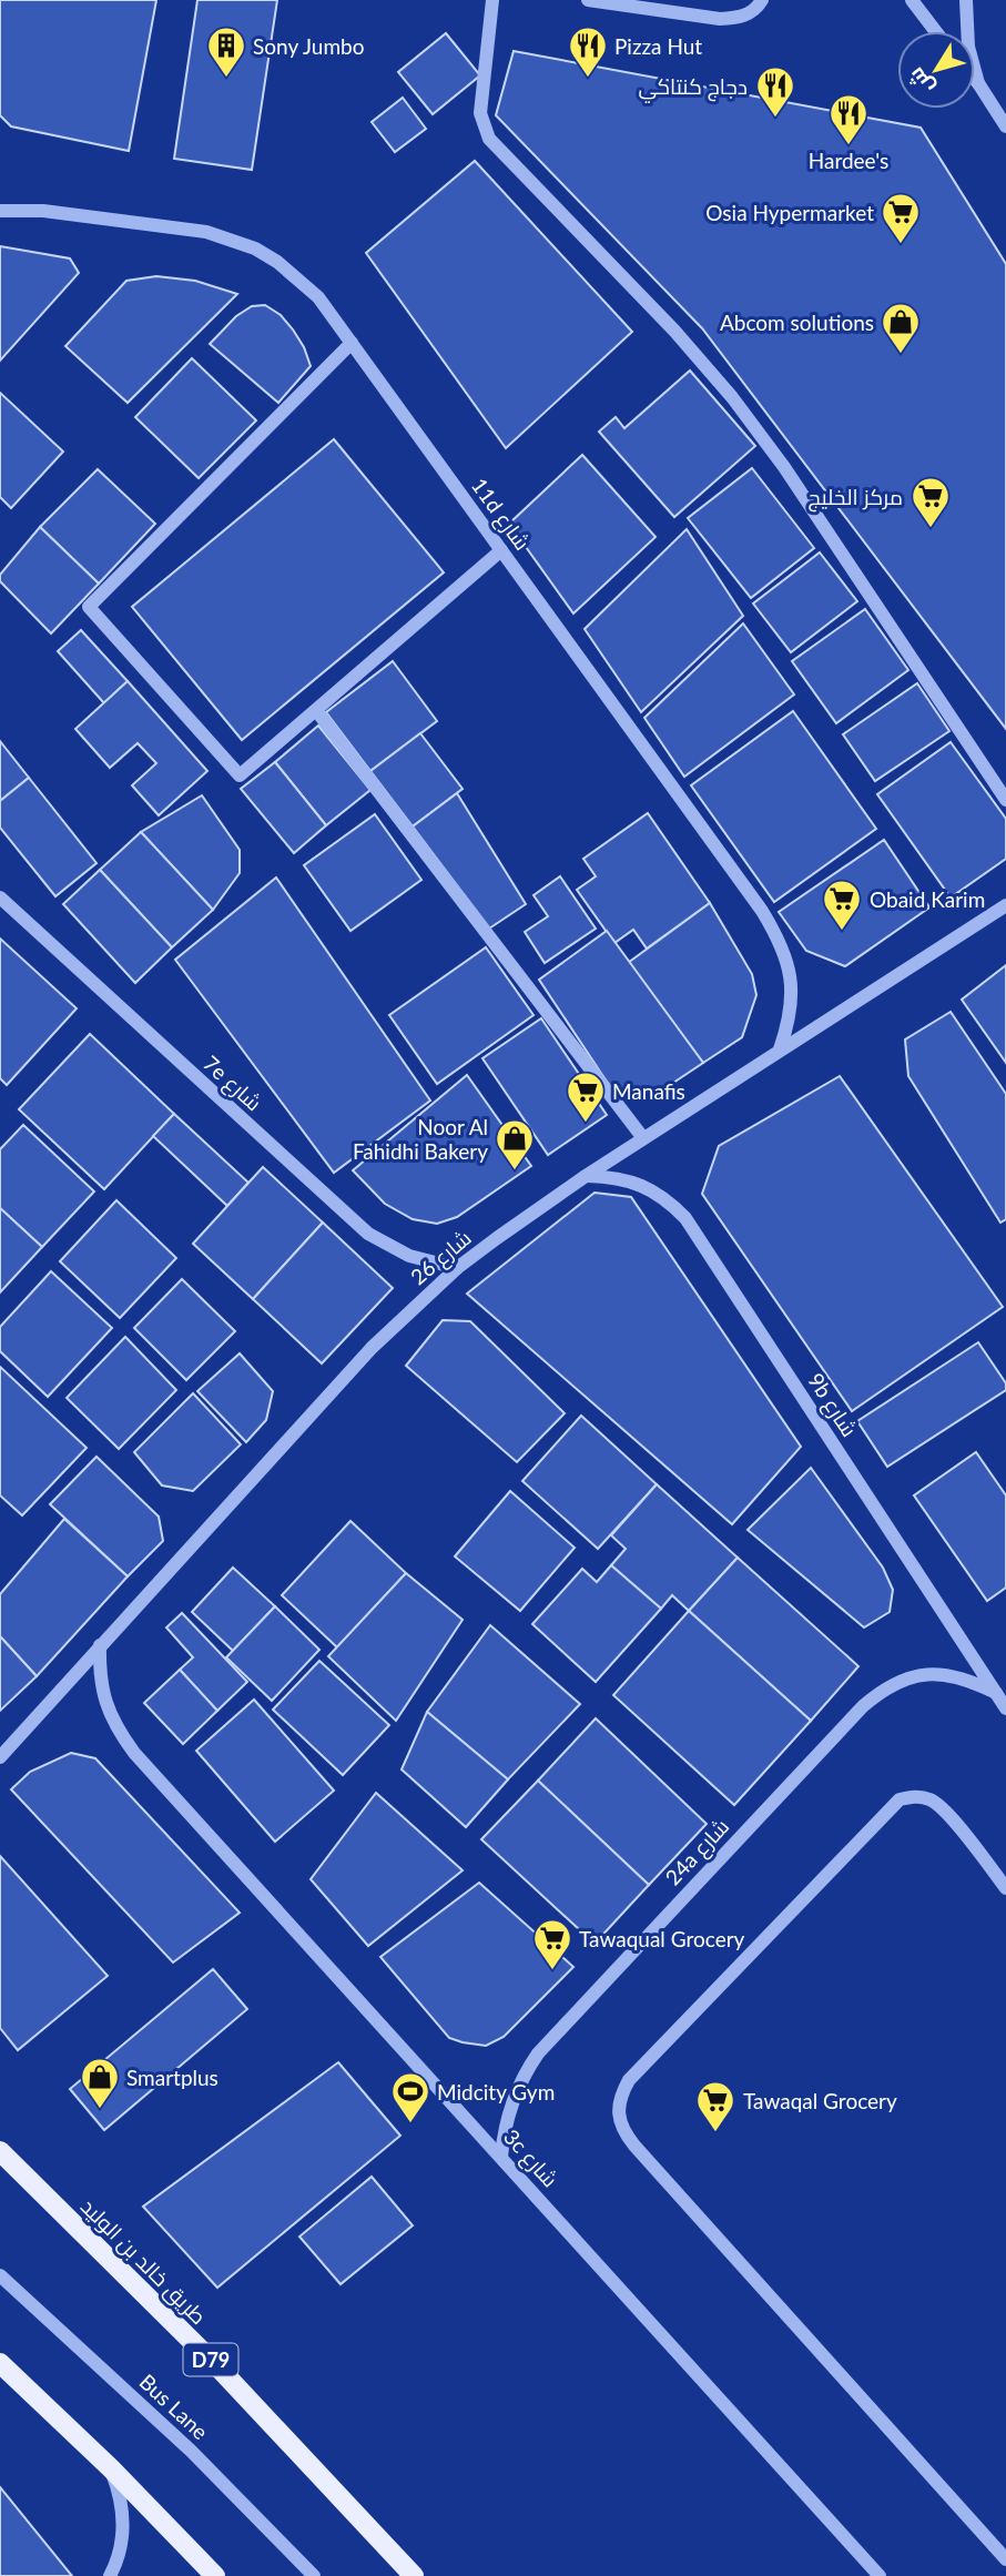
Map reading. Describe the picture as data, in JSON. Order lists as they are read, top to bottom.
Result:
{
  "streets": {
    "main road": ["طريق خالد بن الوليد", "D79"],
    "street": [
      "11d شارع",
      "7e شارع",
      "شارع 26",
      "9b شارع",
      "24a شارع",
      "3c شارع",
      "Bus Lane"
    ]
  },
  "crossings": [
    ["11d شارع", "شارع 26"],
    ["7e شارع", "شارع 26"],
    ["شارع 26", "9b شارع"],
    ["شارع 26", "3c شارع"],
    ["9b شارع", "24a شارع"],
    ["24a شارع", "3c شارع"]
  ],
  "places": {
    "building": ["Sony Jumbo"],
    "restaurant": ["Pizza Hut", "دجاج كنتاكي", "Hardee's"],
    "supermarket": [
      "Osia Hypermarket",
      "مركز الخليج",
      "Obaid Karim",
      "Manafis",
      "Tawaqual Grocery",
      "Tawaqal Grocery"
    ],
    "shop": ["Abcom solutions", "Noor Al Fahidhi Bakery", "Smartplus"],
    "sports": ["Midcity Gym"]
  },
  "north": "bottom left"
}
